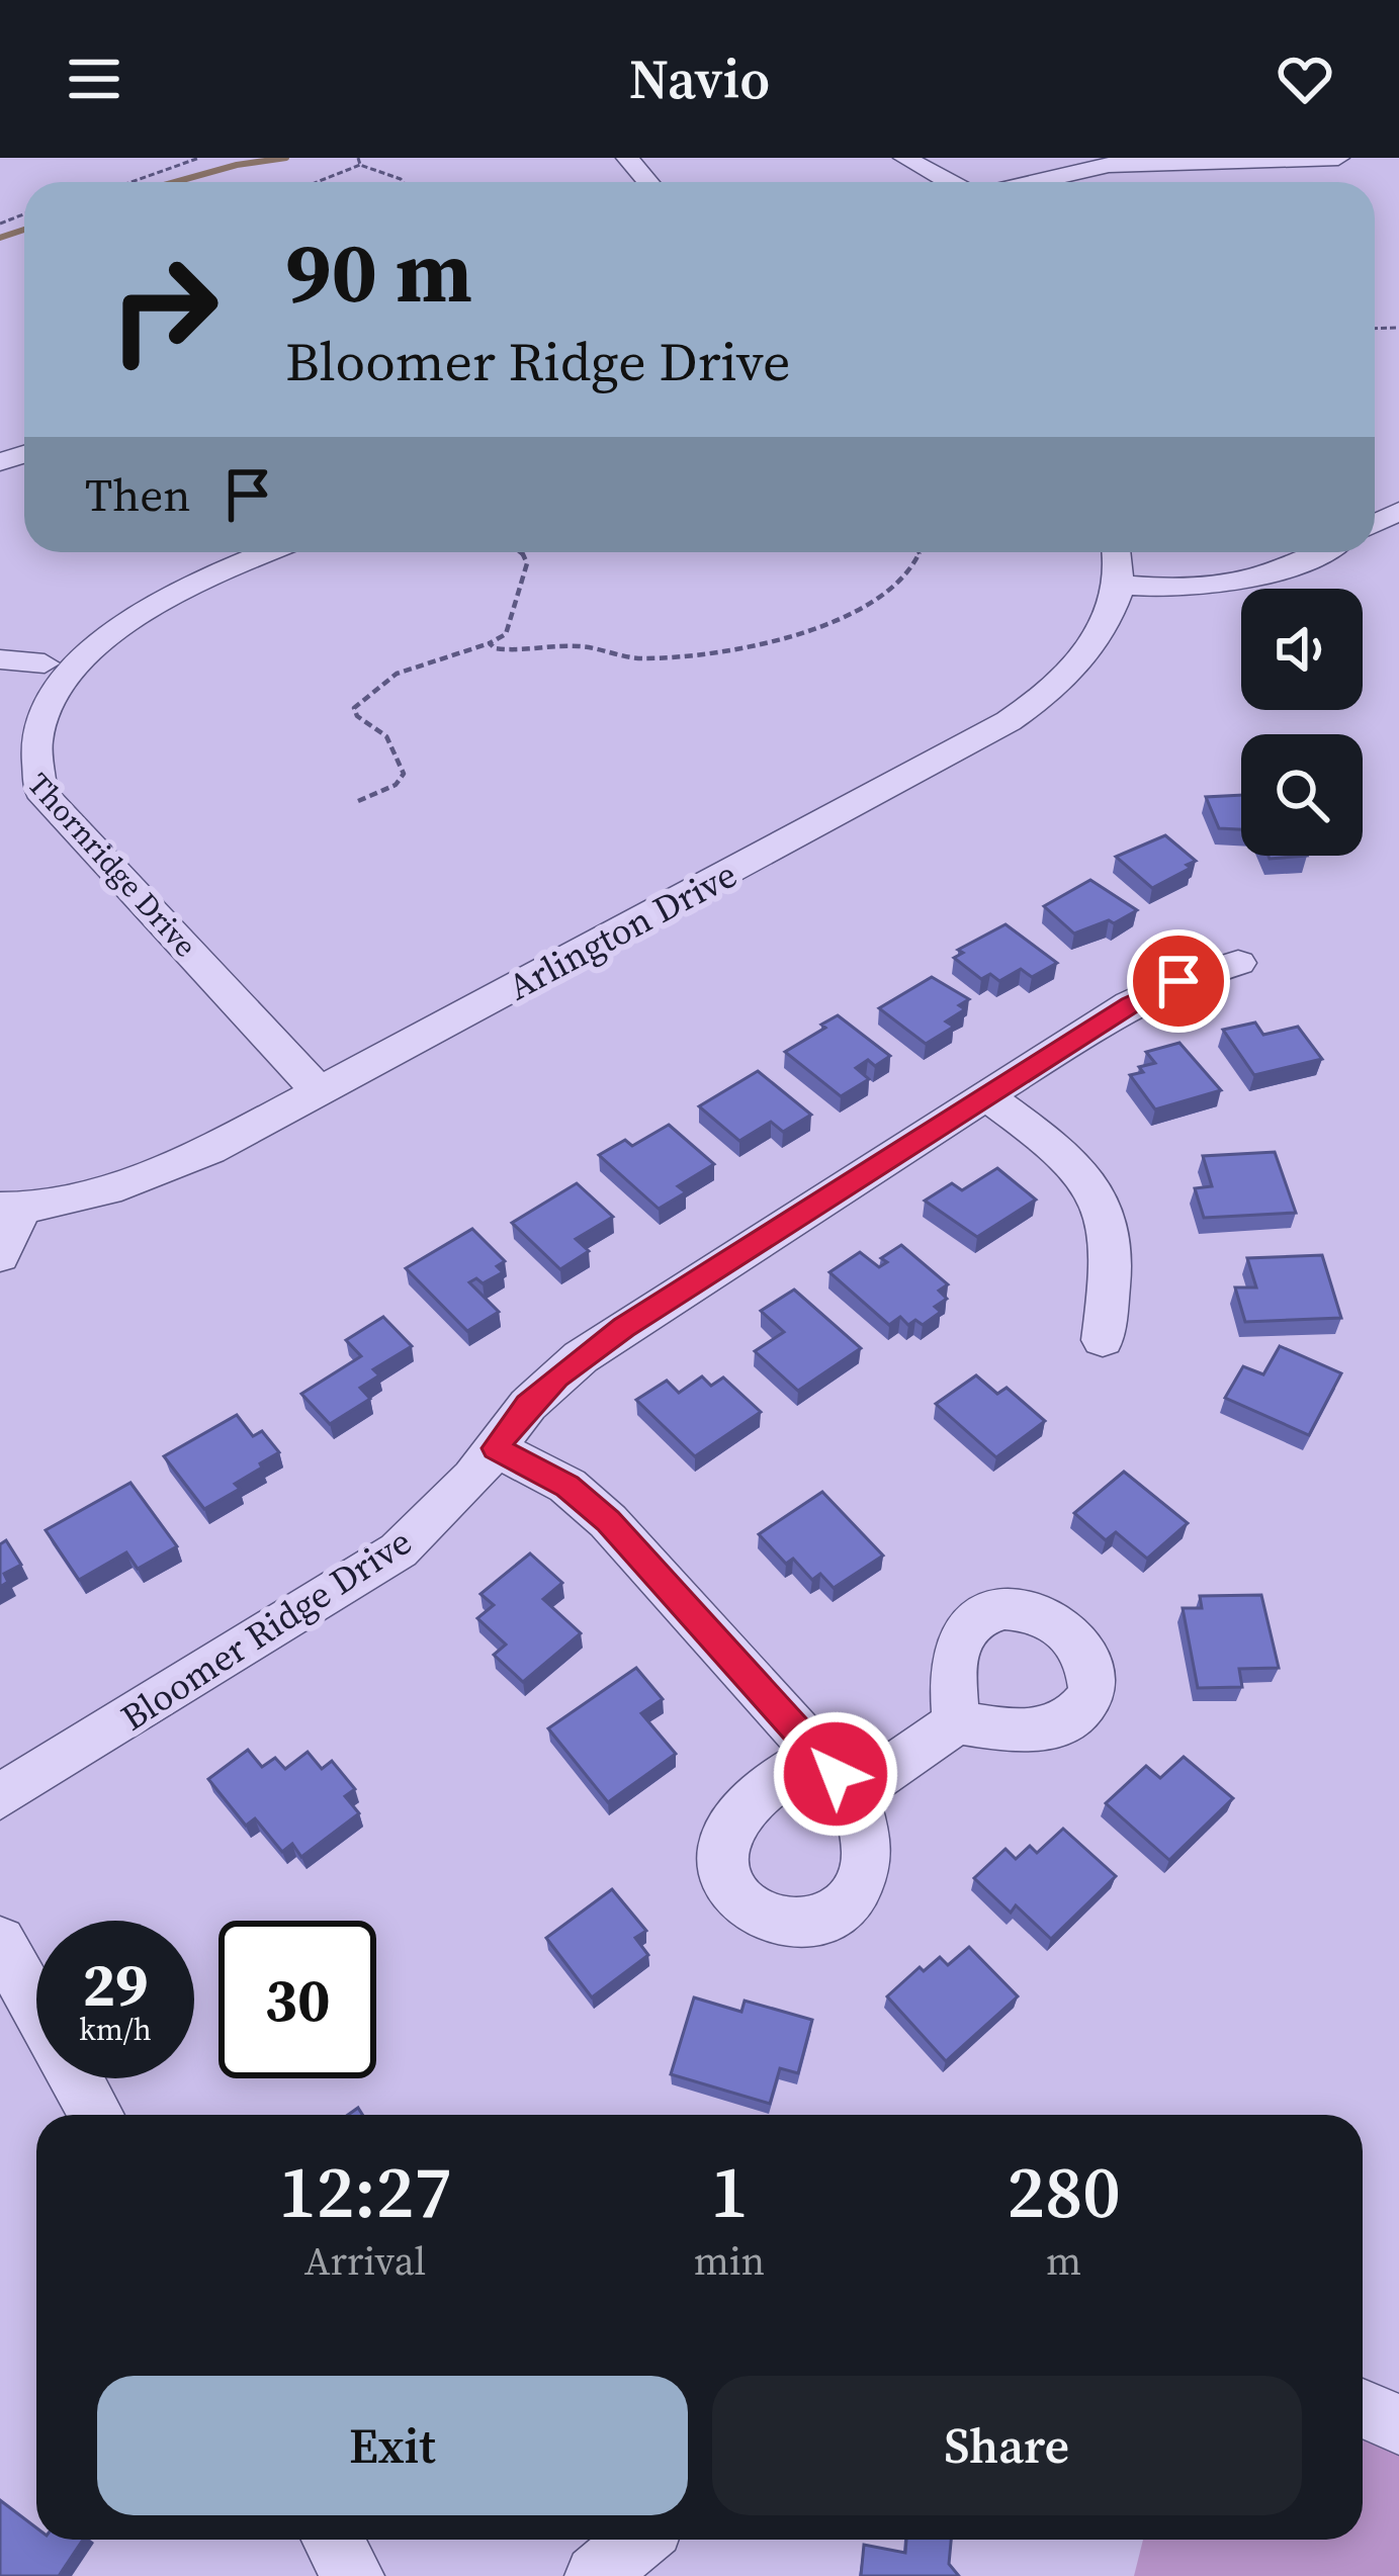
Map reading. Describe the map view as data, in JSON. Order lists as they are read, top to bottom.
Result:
{
  "streets": {
    "street": ["Thornridge Drive", "Arlington Drive", "Bloomer Ridge Drive"]
  },
  "crossings": [
    ["Thornridge Drive", "Arlington Drive"]
  ],
  "page": {
    "header": "Navio",
    "turn": ["90 m", "Bloomer Ridge Drive"],
    "then": "Then",
    "speed": "29 km/h",
    "limit": "30",
    "eta": [
      "12:27",
      "Arrival",
      "1",
      "min",
      "280",
      "m"
    ],
    "buttons": ["Exit", "Share"]
  }
}
